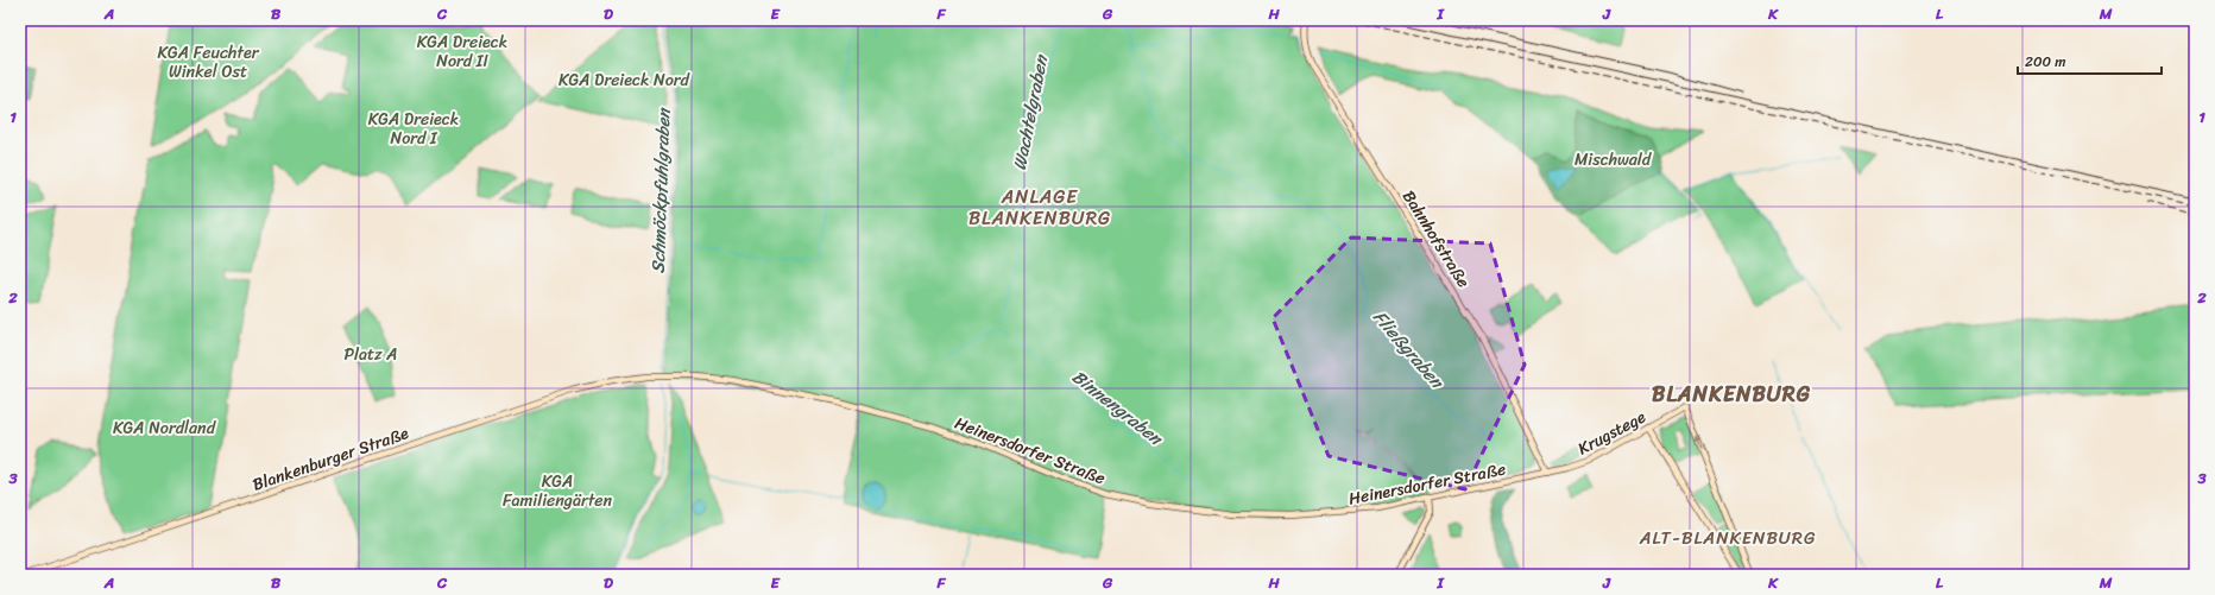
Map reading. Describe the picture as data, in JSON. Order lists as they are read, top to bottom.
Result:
{
  "streets": {
    "main road": [
      "Bahnhofstraße",
      "Krugstege",
      "Heinersdorfer Straße",
      "Blankenburger Straße"
    ]
  },
  "crossings": [
    ["Bahnhofstraße", "Krugstege"],
    ["Bahnhofstraße", "Heinersdorfer Straße"],
    ["Krugstege", "Heinersdorfer Straße"],
    ["Heinersdorfer Straße", "Blankenburger Straße"]
  ],
  "districts": ["ANLAGE BLANKENBURG", "BLANKENBURG", "ALT-BLANKENBURG"],
  "water": [
    "Wachtelgraben",
    "Schmöckpfuhlgraben",
    "Fließgraben",
    "Binnengraben"
  ],
  "parks": [
    "KGA Dreieck Nord II",
    "KGA Feuchter Winkel Ost",
    "KGA Dreieck Nord",
    "KGA Dreieck Nord I",
    "Mischwald",
    "Platz A",
    "KGA Nordland",
    "KGA Familiengärten"
  ],
  "scale_bar": "200 m",
  "grid": {
    "columns": [
      "A",
      "B",
      "C",
      "D",
      "E",
      "F",
      "G",
      "H",
      "I",
      "J",
      "K",
      "L",
      "M"
    ],
    "rows": ["1", "2", "3"]
  }
}
